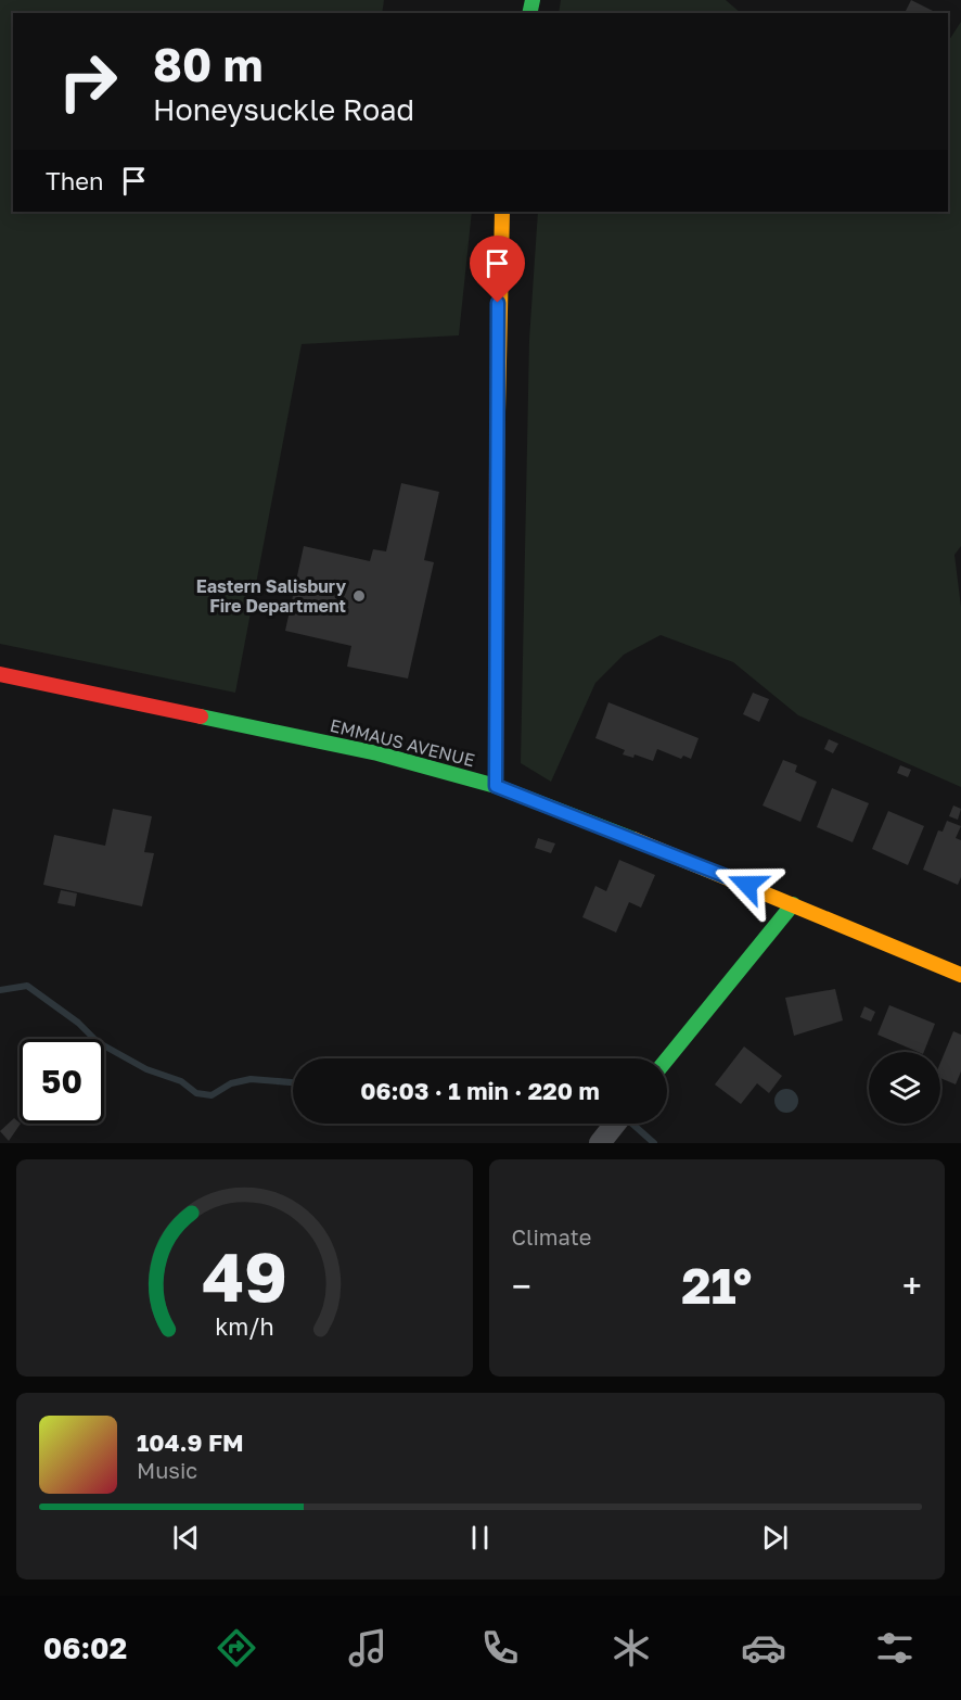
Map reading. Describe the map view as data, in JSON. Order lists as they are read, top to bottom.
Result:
{
  "streets": {
    "main road": ["EMMAUS AVENUE"]
  },
  "places": ["Eastern Salisbury Fire Department"],
  "page": {
    "turn": ["80 m", "Honeysuckle Road"],
    "then": "Then",
    "limit": "50",
    "trip": "06:03 · 1 min · 220 m",
    "tile": "Climate",
    "heat": ["−", "21°", "+"],
    "song": ["104.9 FM", "Music"],
    "tabs": "06:02",
    "gauge": ["49", "km/h"]
  }
}
